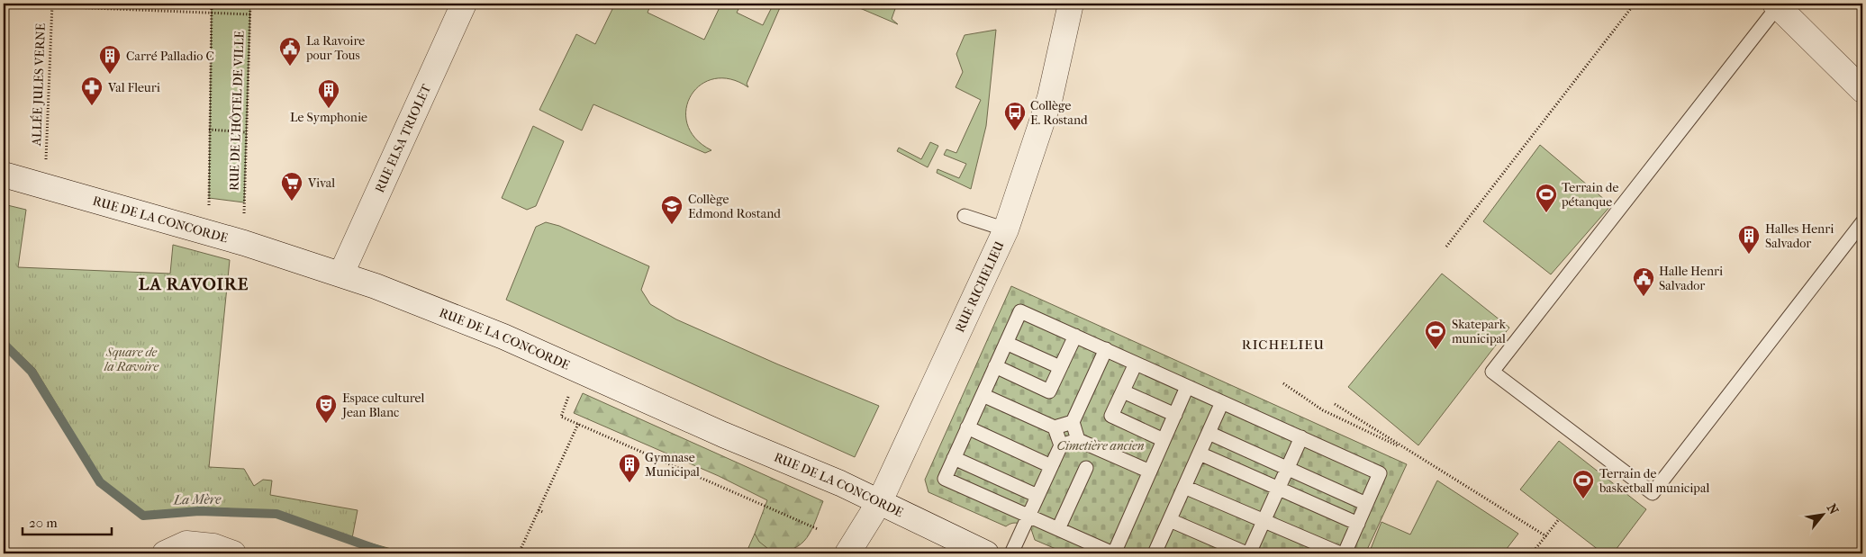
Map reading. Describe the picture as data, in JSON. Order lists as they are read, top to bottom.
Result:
{
  "streets": {
    "street": ["RUE ELSA TRIOLET", "RUE DE LA CONCORDE", "RUE RICHELIEU"],
    "path": ["ALLÉE JULES VERNE", "RUE DE L'HÔTEL DE VILLE"]
  },
  "crossings": [
    ["RUE ELSA TRIOLET", "RUE DE LA CONCORDE"],
    ["RUE DE LA CONCORDE", "RUE RICHELIEU"]
  ],
  "districts": ["LA RAVOIRE", "RICHELIEU"],
  "water": ["La Mère"],
  "parks": ["Square de la Ravoire", "Cimetière ancien"],
  "places": {
    "public building": ["La Ravoire pour Tous", "Halle Henri Salvador"],
    "building": [
      "Carré Palladio C",
      "Le Symphonie",
      "Halles Henri Salvador",
      "Gymnase Municipal"
    ],
    "pharmacy": ["Val Fleuri"],
    "bus stop": ["Collège E. Rostand"],
    "supermarket": ["Vival"],
    "sports": ["Terrain de pétanque", "Skatepark municipal", "Terrain de basketball municipal"],
    "school or university": ["Collège Edmond Rostand"],
    "theatre": ["Espace culturel Jean Blanc"]
  },
  "scale_bar": "20 m",
  "north": "top right"
}
